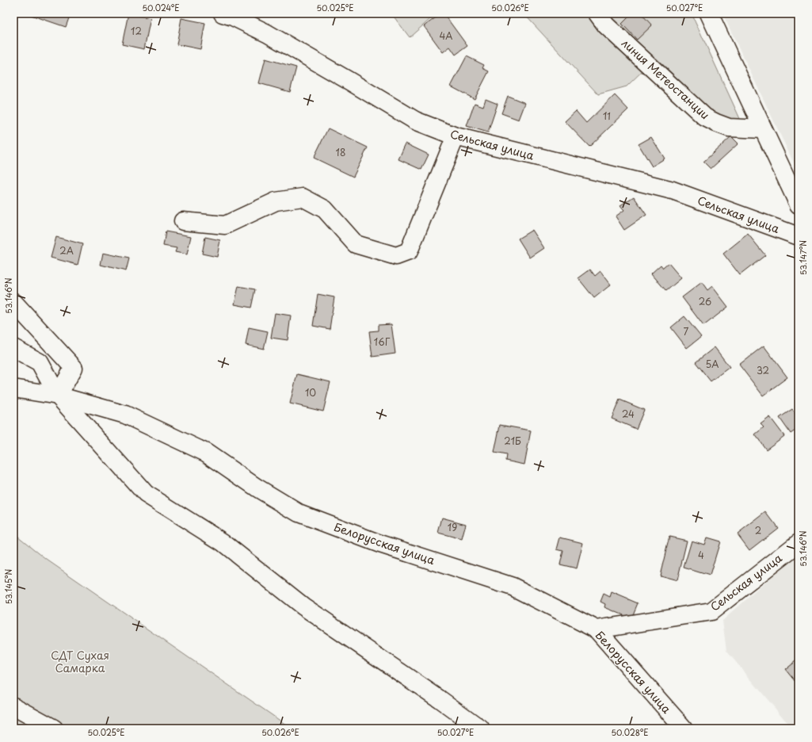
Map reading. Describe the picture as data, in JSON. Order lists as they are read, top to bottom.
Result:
{
  "streets": {
    "street": ["линия Метеостанции", "Сельская улица", "Белорусская улица"]
  },
  "crossings": [
    ["Сельская улица", "Белорусская улица"]
  ],
  "parks": ["СДТ Сухая Самарка"],
  "house_numbers": [
    "12",
    "4А",
    "11",
    "18",
    "2А",
    "26",
    "7",
    "16Г",
    "5А",
    "32",
    "10",
    "24",
    "21Б",
    "19",
    "2",
    "4"
  ],
  "coordinates": [
    "50.024°E",
    "50.025°E",
    "50.026°E",
    "50.027°E",
    "53.147°N",
    "53.146°N",
    "53.145°N",
    "50.028°E"
  ]
}
